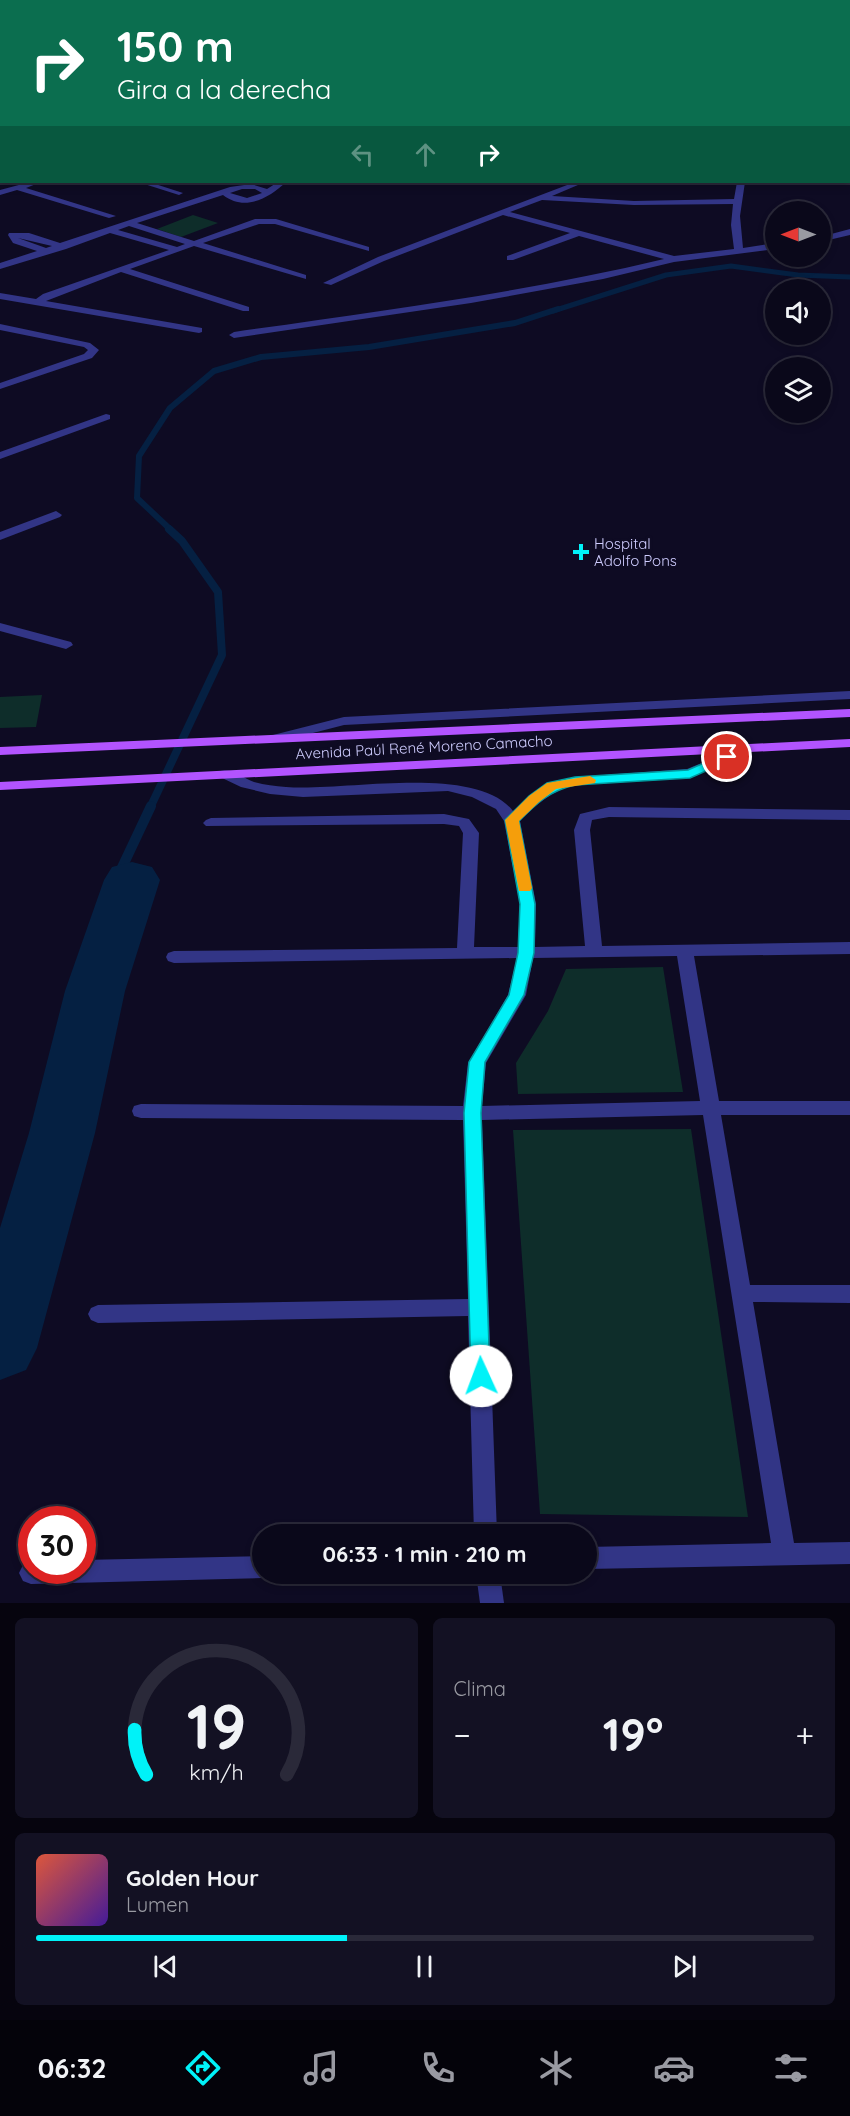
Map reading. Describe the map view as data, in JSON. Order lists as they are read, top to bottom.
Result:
{
  "streets": {
    "main road": ["Avenida Paúl René Moreno Camacho"]
  },
  "places": {
    "health": ["Hospital Adolfo Pons"]
  },
  "north": "left",
  "page": {
    "turn": ["150 m", "Gira a la derecha"],
    "limit": "30",
    "trip": "06:33 · 1 min · 210 m",
    "tile": "Clima",
    "heat": ["−", "19°", "+"],
    "song": ["Golden Hour", "Lumen"],
    "tabs": "06:32",
    "gauge": ["19", "km/h"]
  }
}
